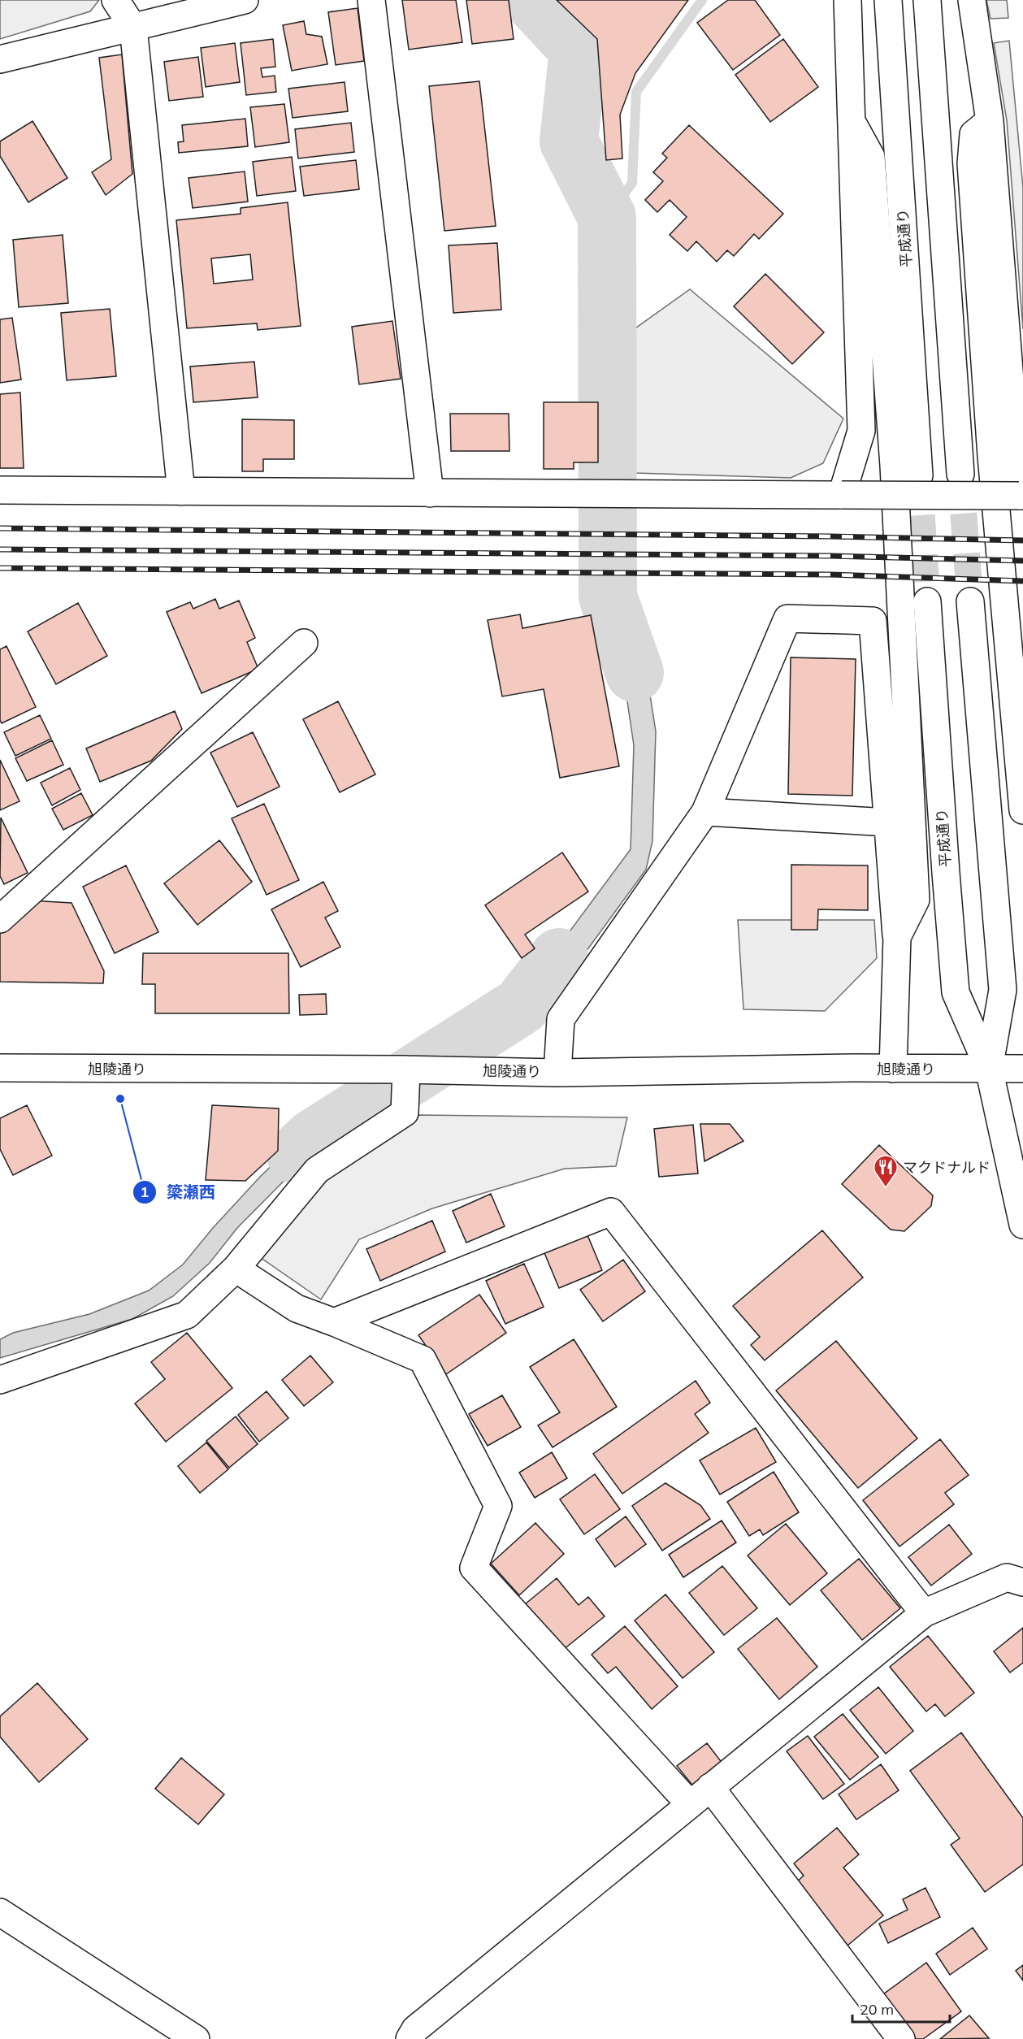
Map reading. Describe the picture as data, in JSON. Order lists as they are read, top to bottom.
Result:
{
  "streets": {
    "street": ["平成通り", "旭陵通り"]
  },
  "crossings": [
    ["平成通り", "旭陵通り"]
  ],
  "places": {
    "other": ["簗瀬西"],
    "restaurant": ["マクドナルド"]
  },
  "scale_bar": "20 m"
}
